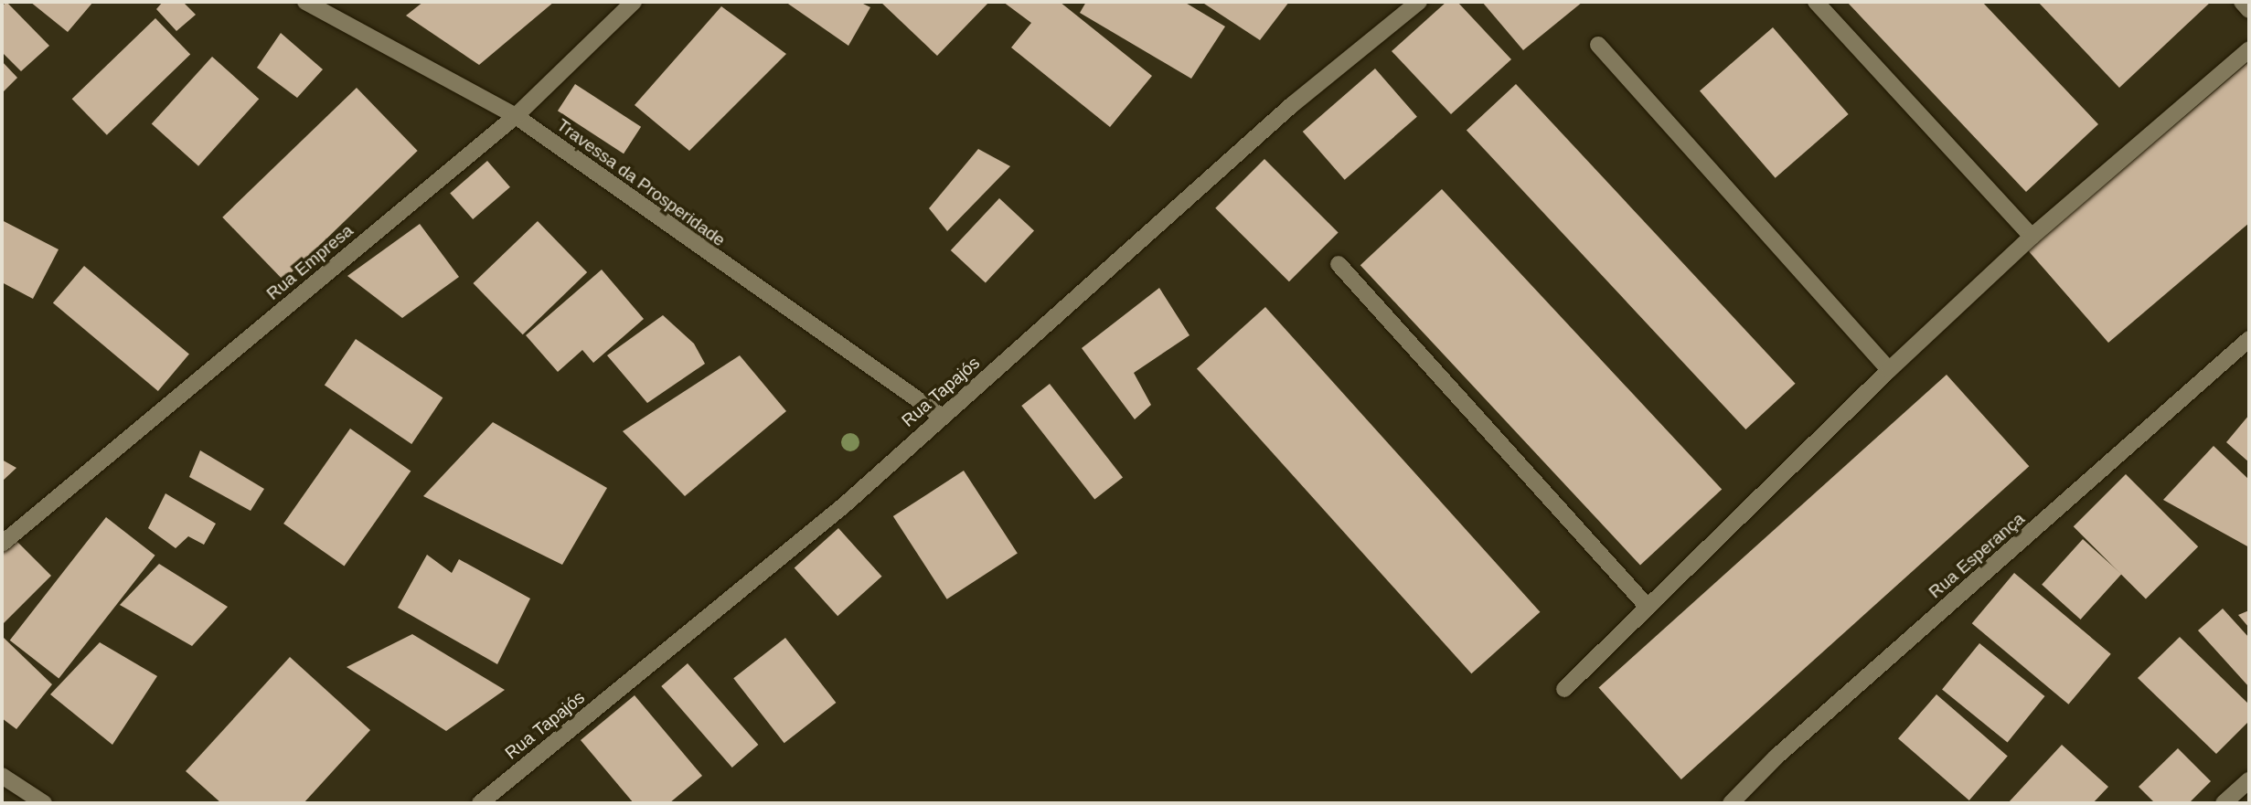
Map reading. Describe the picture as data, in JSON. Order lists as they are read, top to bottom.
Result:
{
  "streets": {
    "street": [
      "Travessa da Prosperidade",
      "Rua Empresa",
      "Rua Tapajós",
      "Rua Esperança"
    ]
  },
  "crossings": [
    ["Travessa da Prosperidade", "Rua Empresa"],
    ["Travessa da Prosperidade", "Rua Tapajós"]
  ]
}
